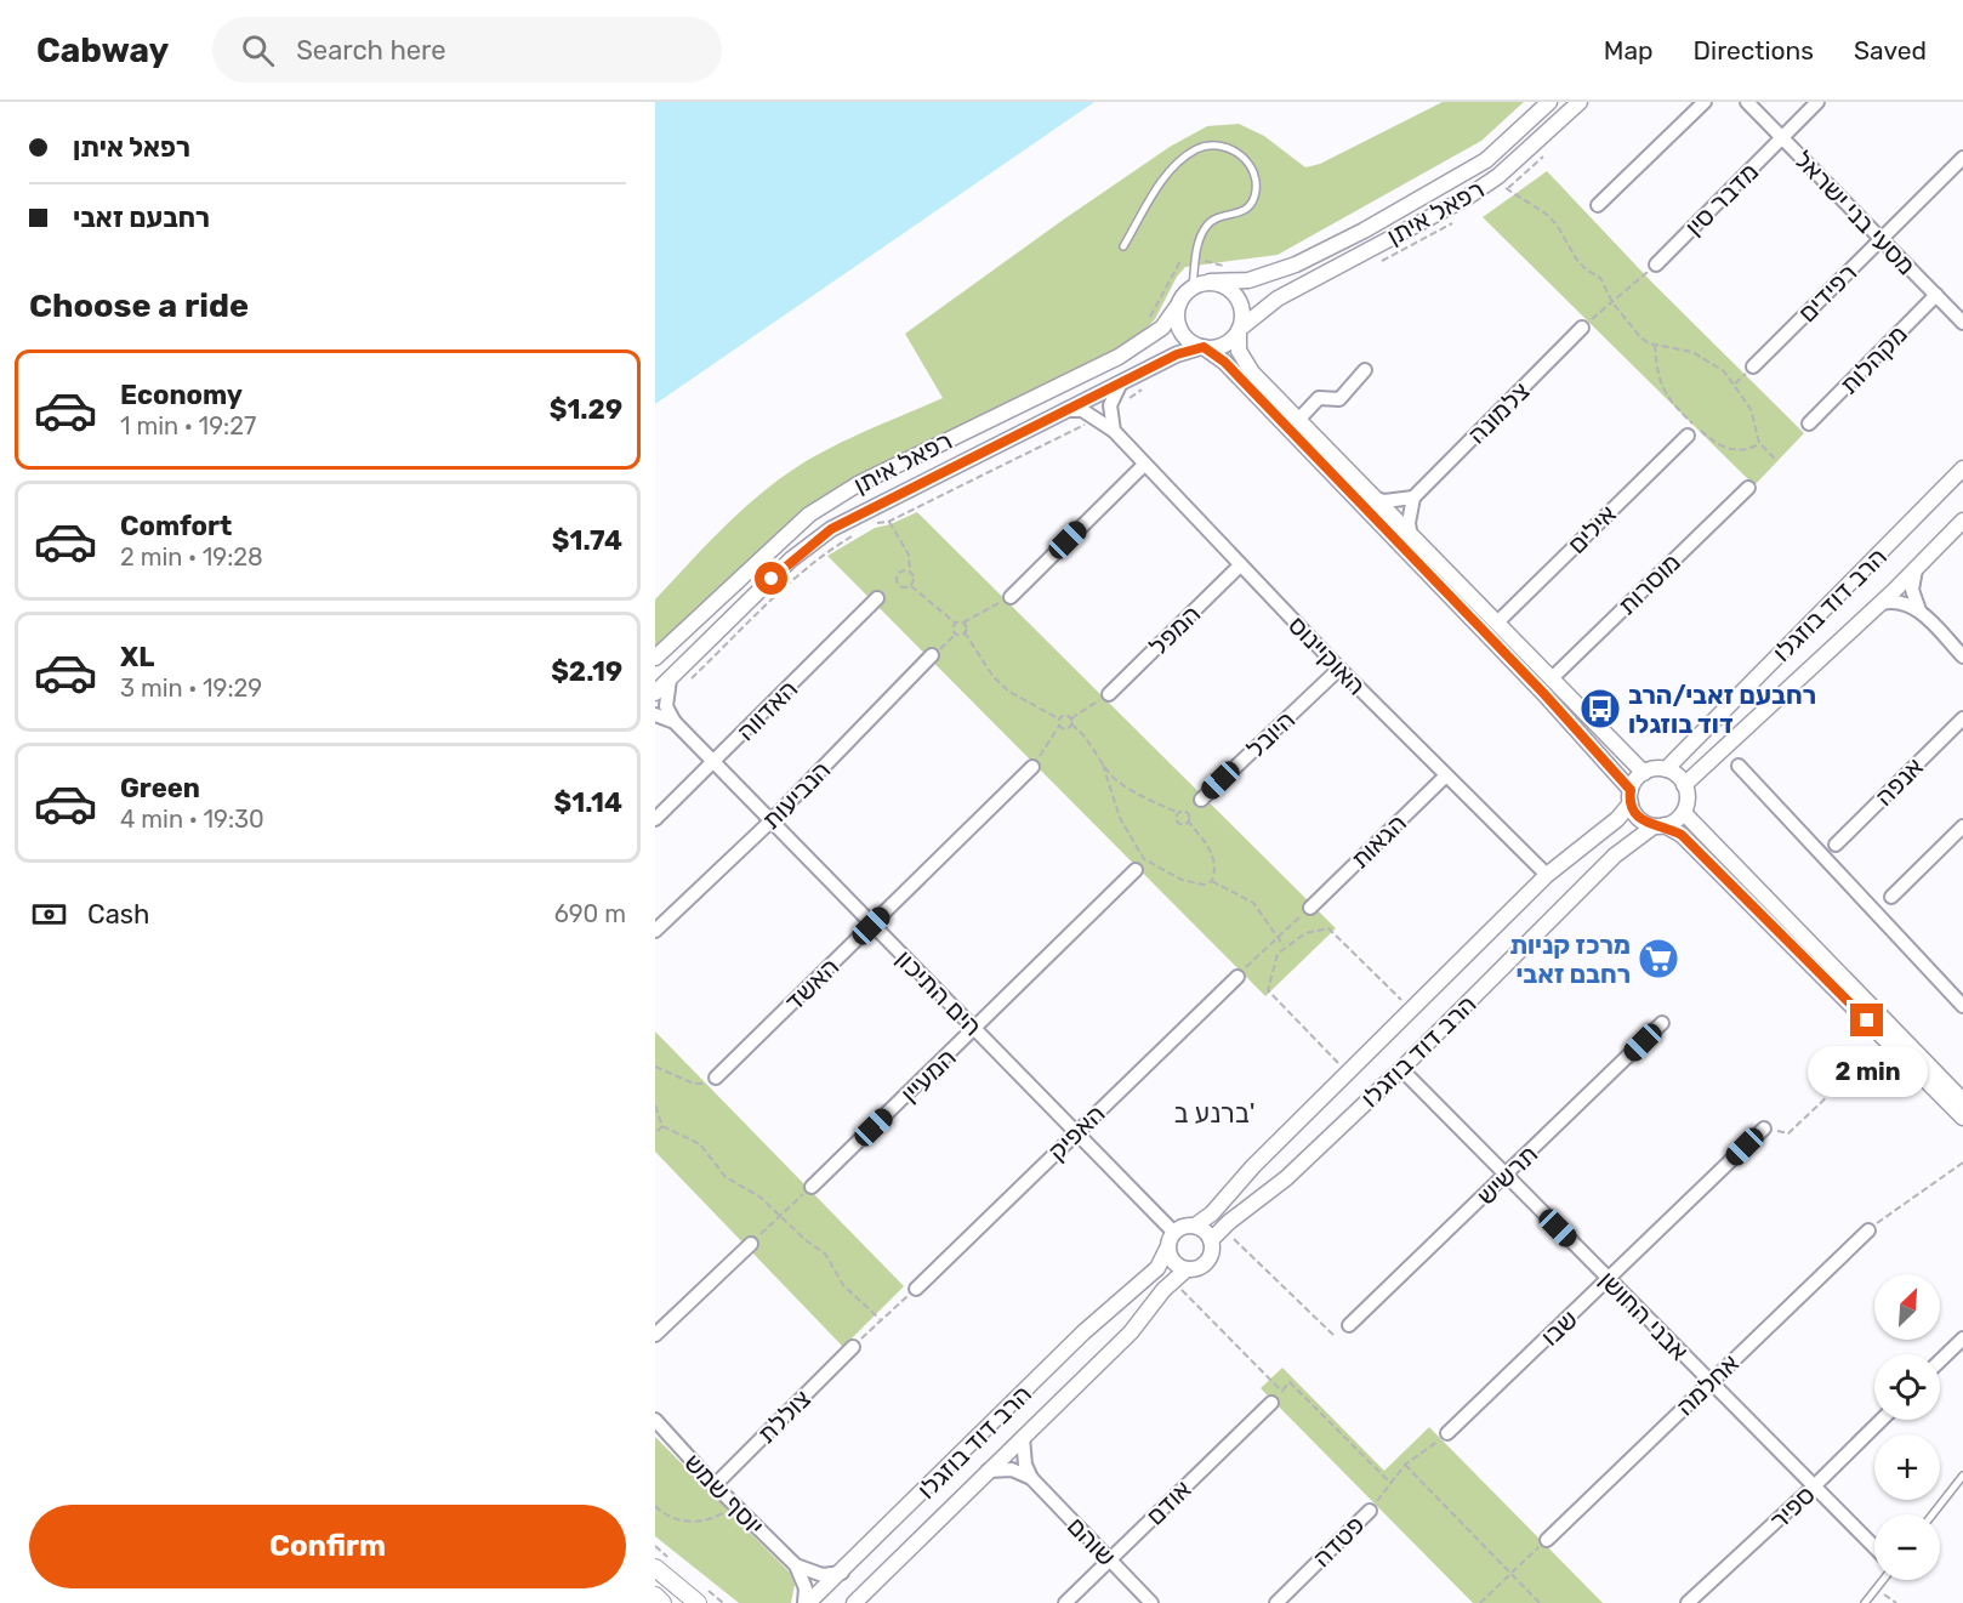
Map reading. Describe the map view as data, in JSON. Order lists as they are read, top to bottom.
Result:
{
  "streets": {
    "street": [
      "מדבר סין",
      "רפאל איתן",
      "מסעי בני ישראל",
      "רפידים",
      "מקהלות",
      "צלמונה",
      "אילים",
      "מוסרות",
      "הרב דוד בוזגלו",
      "המפל",
      "האוקיינוס",
      "האדווה",
      "היובל",
      "אנפה",
      "הנביעות",
      "הגאות",
      "האשד",
      "הים התיכון",
      "המעיין",
      "האפיק",
      "תרשיש",
      "אבני החושן",
      "שבו",
      "אחלמה",
      "צוללת",
      "יוסף שמש",
      "אודם",
      "ספיר",
      "שוהם",
      "פטדה"
    ]
  },
  "crossings": [
    ["מדבר סין", "מסעי בני ישראל"],
    ["רפאל איתן", "האוקיינוס"],
    ["מסעי בני ישראל", "רפידים"],
    ["מסעי בני ישראל", "מקהלות"],
    ["הרב דוד בוזגלו", "האוקיינוס"],
    ["הרב דוד בוזגלו", "הים התיכון"],
    ["הרב דוד בוזגלו", "אבני החושן"],
    ["המפל", "האוקיינוס"],
    ["האוקיינוס", "היובל"],
    ["האוקיינוס", "הגאות"],
    ["האדווה", "הים התיכון"],
    ["הנביעות", "הים התיכון"],
    ["האשד", "הים התיכון"],
    ["הים התיכון", "המעיין"],
    ["הים התיכון", "האפיק"],
    ["תרשיש", "אבני החושן"],
    ["אבני החושן", "שבו"],
    ["אבני החושן", "אחלמה"],
    ["אבני החושן", "ספיר"],
    ["צוללת", "יוסף שמש"],
    ["אודם", "שוהם"]
  ],
  "districts": ["ברנע ב'"],
  "places": {
    "bus stop": ["רחבעם זאבי/הרב דוד בוזגלו"],
    "supermarket": ["מרכז קניות רחבם זאבי"]
  },
  "north": "top right",
  "page": {
    "header": "Cabway",
    "search": "Search here",
    "nav": ["Map", "Directions", "Saved"],
    "banner": ["רפאל איתן", "רחבעם זאבי"],
    "heading": "Choose a ride",
    "list": [
      {
        "name": "Economy",
        "note": "1 min · 19:27",
        "value": "$1.29"
      },
      {
        "name": "Comfort",
        "note": "2 min · 19:28",
        "value": "$1.74"
      },
      {
        "name": "XL",
        "note": "3 min · 19:29",
        "value": "$2.19"
      },
      {
        "name": "Green",
        "note": "4 min · 19:30",
        "value": "$1.14"
      }
    ],
    "pay": ["Cash", "690 m"],
    "bubble": "2 min",
    "map_buttons": ["+", "−"],
    "buttons": "Confirm"
  }
}
